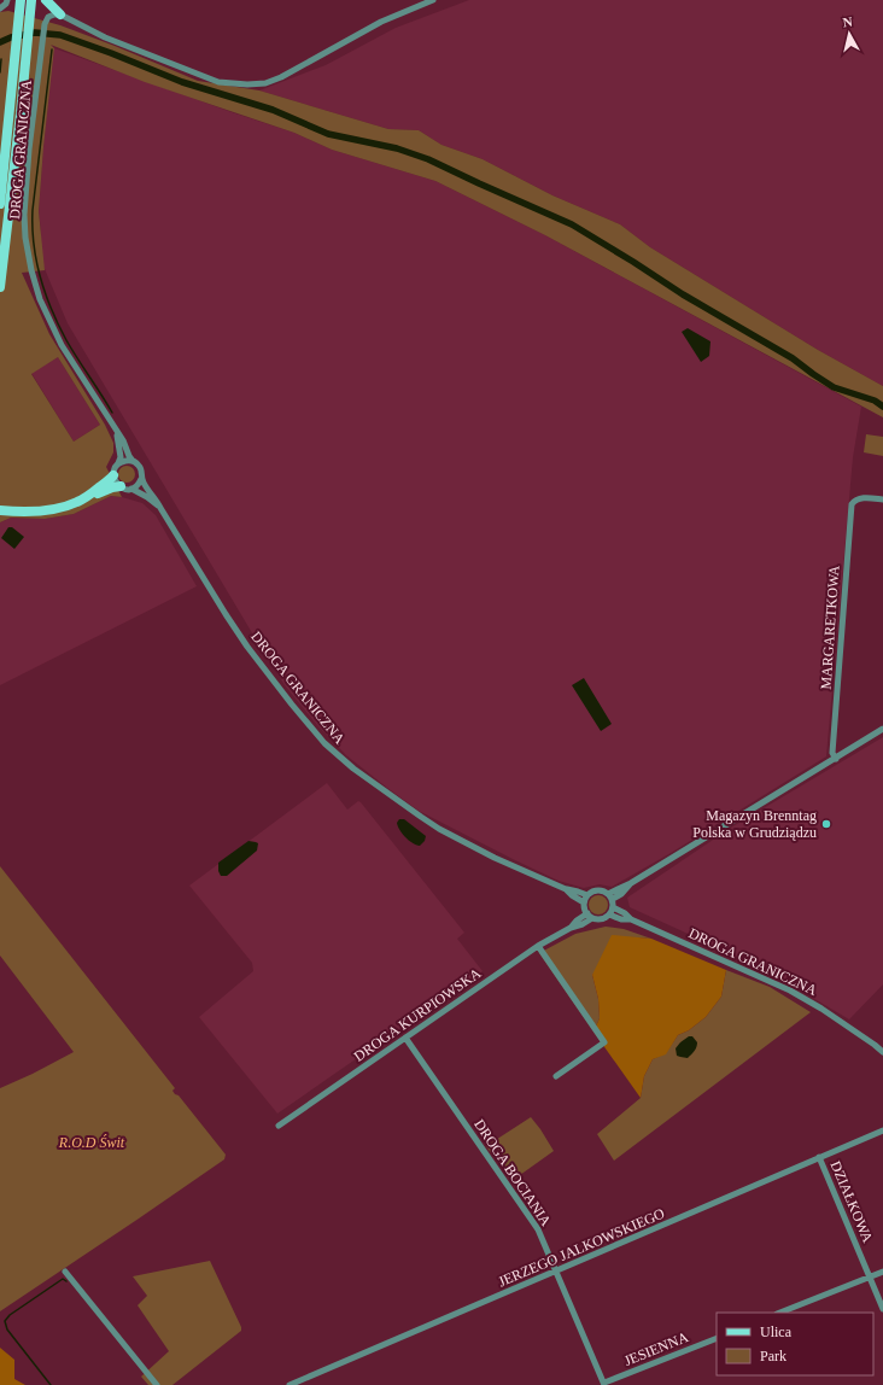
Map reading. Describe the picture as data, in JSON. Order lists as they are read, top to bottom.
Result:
{
  "streets": {
    "street": [
      "DROGA GRANICZNA",
      "MARGARETKOWA",
      "DROGA KURPIOWSKA",
      "DROGA BOCIANIA",
      "DZIAŁKOWA",
      "JERZEGO JALKOWSKIEGO",
      "JESIENNA"
    ]
  },
  "crossings": [
    ["DROGA GRANICZNA", "DROGA KURPIOWSKA"],
    ["DROGA KURPIOWSKA", "DROGA BOCIANIA"],
    ["DROGA BOCIANIA", "JERZEGO JALKOWSKIEGO"],
    ["DROGA BOCIANIA", "JESIENNA"],
    ["DZIAŁKOWA", "JERZEGO JALKOWSKIEGO"]
  ],
  "parks": ["R.O.D Świt"],
  "places": ["Magazyn Brenntag Polska w Grudziądzu"],
  "legend": ["Ulica", "Park"],
  "north": "top"
}
